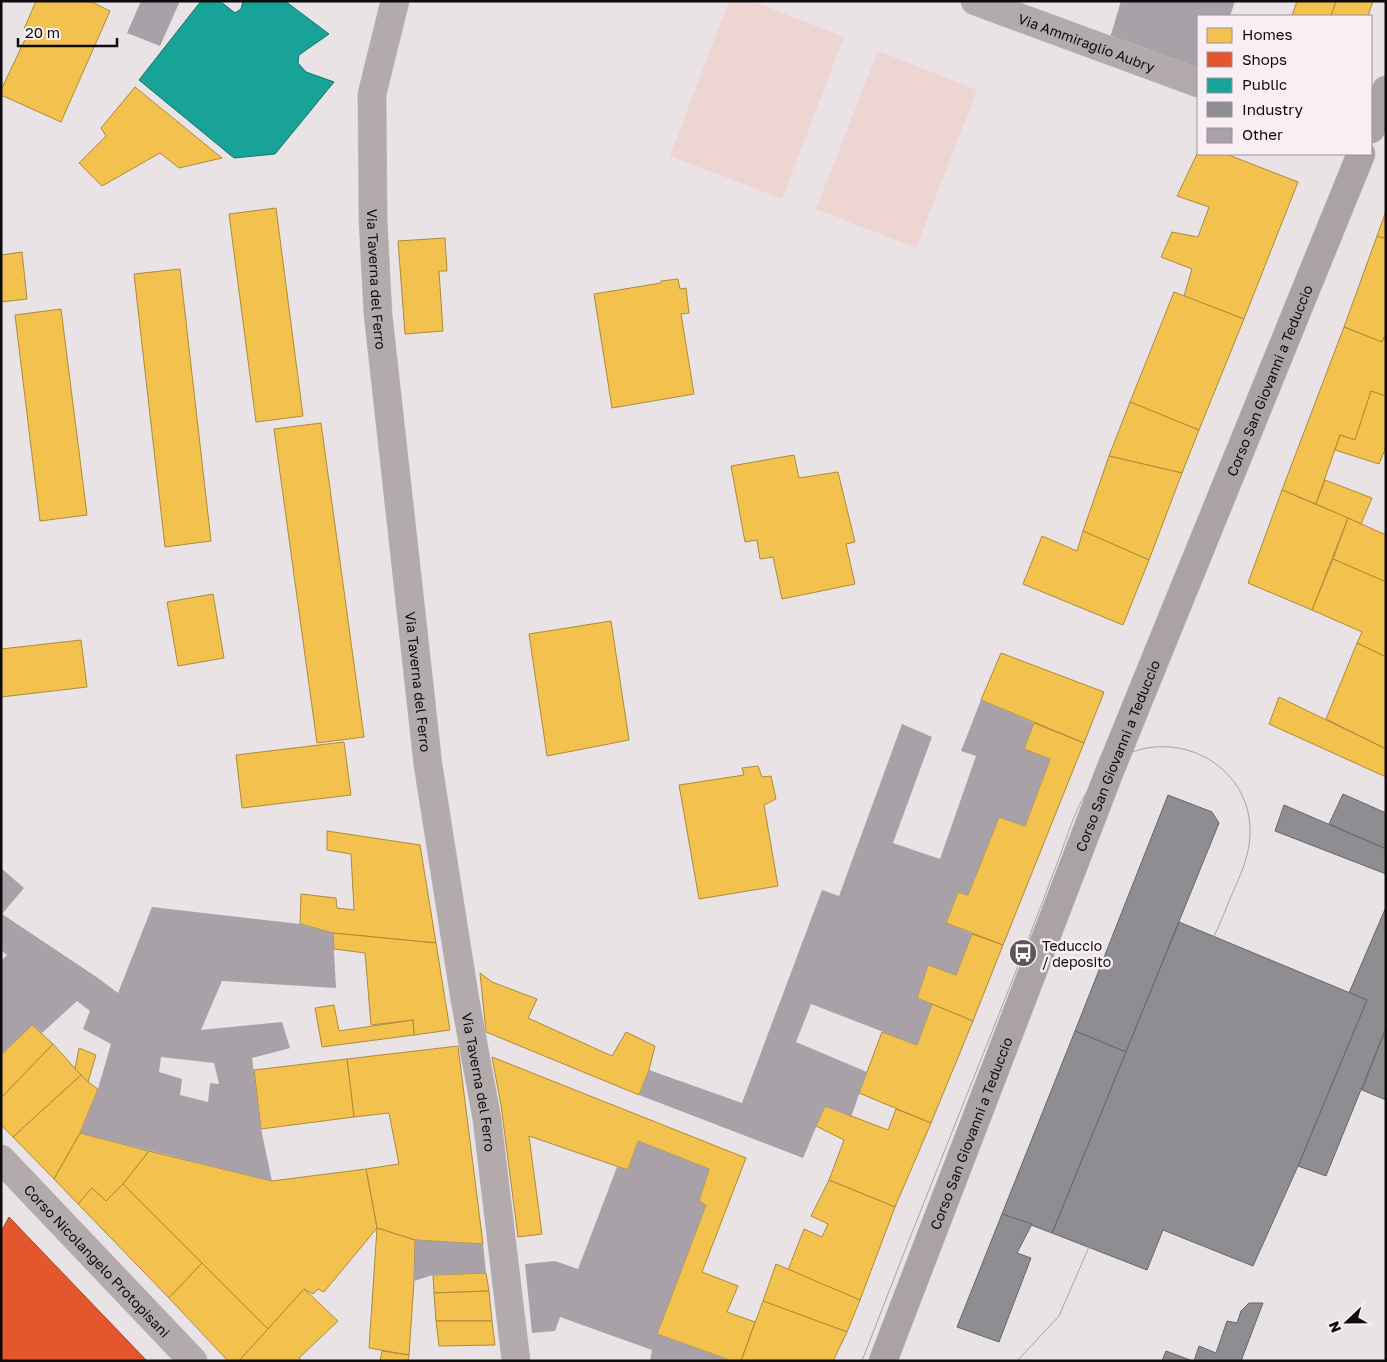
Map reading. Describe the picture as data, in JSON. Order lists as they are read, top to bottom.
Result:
{
  "streets": {
    "main road": ["Corso San Giovanni a Teduccio"],
    "street": ["Via Ammiraglio Aubry", "Via Taverna del Ferro", "Corso Nicolangelo Protopisani"]
  },
  "places": {
    "bus stop": ["Teduccio / deposito"]
  },
  "legend": [
    "Homes",
    "Shops",
    "Public",
    "Industry",
    "Other"
  ],
  "scale_bar": "20 m",
  "north": "left"
}
